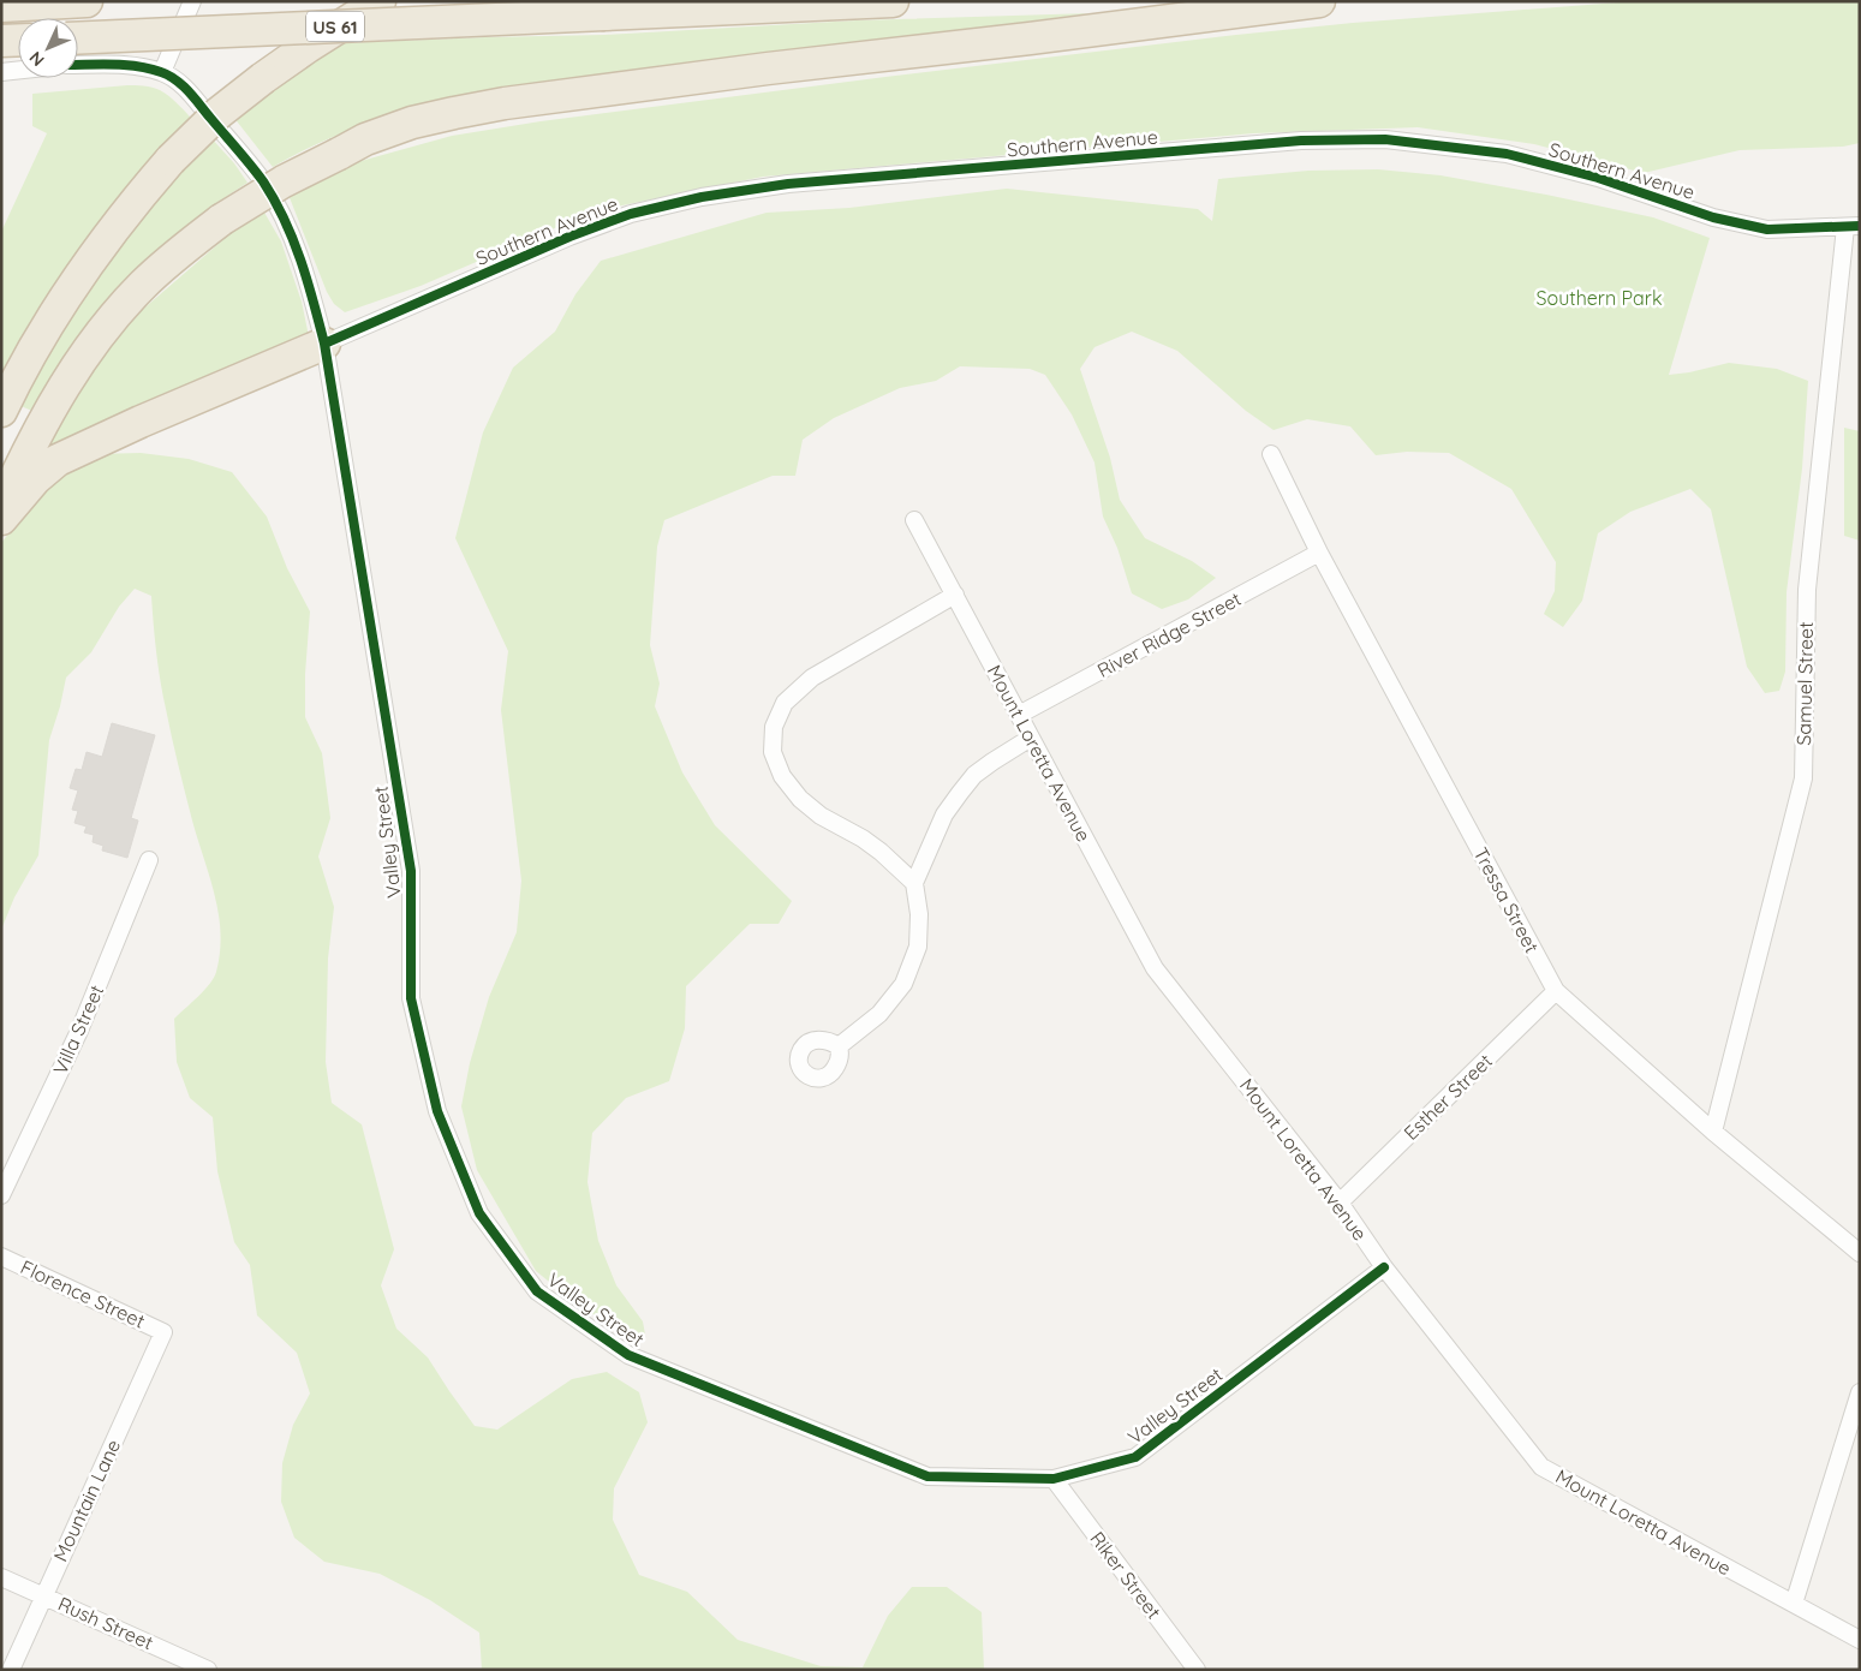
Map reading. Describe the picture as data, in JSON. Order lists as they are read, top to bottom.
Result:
{
  "streets": {
    "highway": ["US 61"],
    "street": [
      "Southern Avenue",
      "River Ridge Street",
      "Samuel Street",
      "Mount Loretta Avenue",
      "Valley Street",
      "Tressa Street",
      "Villa Street",
      "Esther Street",
      "Florence Street",
      "Mountain Lane",
      "Riker Street",
      "Rush Street"
    ]
  },
  "crossings": [
    ["Southern Avenue", "Samuel Street"],
    ["Southern Avenue", "Valley Street"],
    ["River Ridge Street", "Mount Loretta Avenue"],
    ["River Ridge Street", "Tressa Street"],
    ["Samuel Street", "Tressa Street"],
    ["Mount Loretta Avenue", "Valley Street"],
    ["Mount Loretta Avenue", "Esther Street"],
    ["Valley Street", "Riker Street"],
    ["Tressa Street", "Esther Street"],
    ["Florence Street", "Mountain Lane"],
    ["Mountain Lane", "Rush Street"]
  ],
  "parks": ["Southern Park"],
  "north": "bottom left"
}
